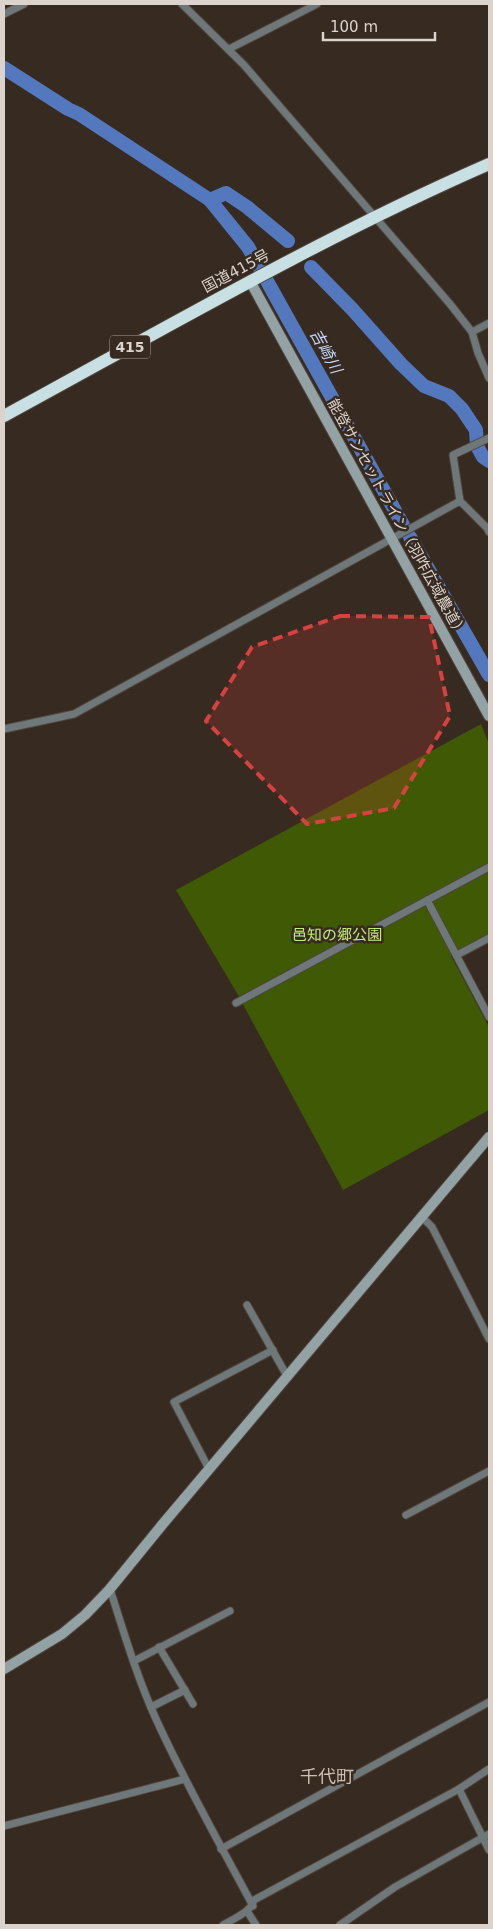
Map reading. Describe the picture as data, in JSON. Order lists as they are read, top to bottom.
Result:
{
  "streets": {
    "highway": ["国道415号", "415"],
    "street": ["能登サンセットライン（羽咋広域農道）"]
  },
  "crossings": [
    ["国道415号", "能登サンセットライン（羽咋広域農道）"]
  ],
  "districts": ["千代町"],
  "water": ["吉崎川"],
  "parks": ["邑知の郷公園"],
  "scale_bar": "100 m"
}
